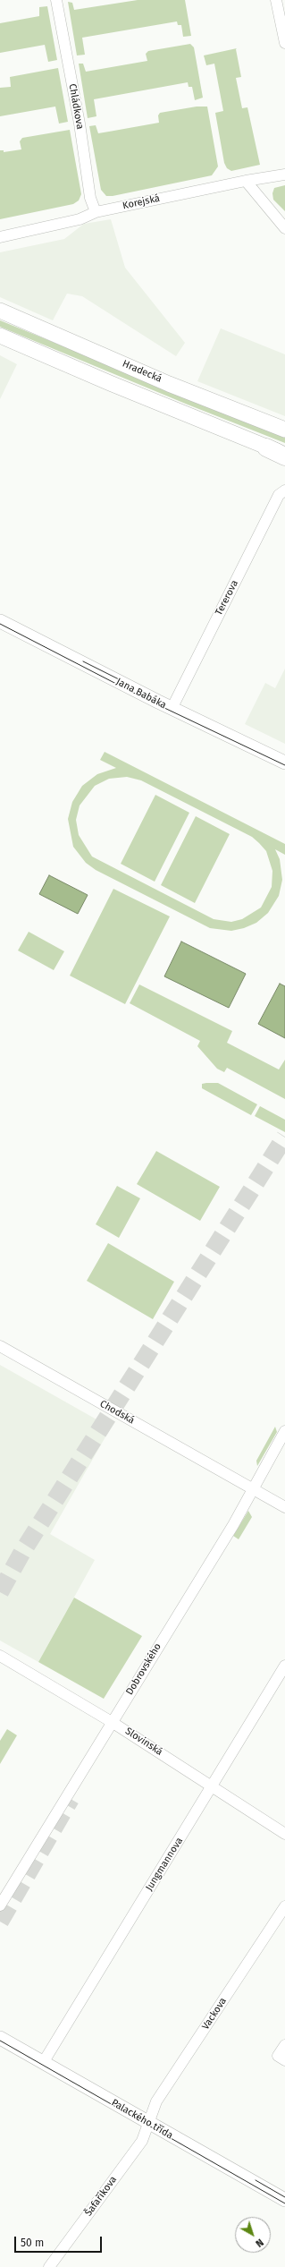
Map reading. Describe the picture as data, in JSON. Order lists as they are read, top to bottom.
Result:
{
  "streets": {
    "main road": ["Hradecká"],
    "street": [
      "Chládkova",
      "Korejská",
      "Tererova",
      "Jana Babáka",
      "Chodská",
      "Dobrovského",
      "Slovinská",
      "Jungmannova",
      "Vackova",
      "Palackého třída",
      "Šafaříkova"
    ]
  },
  "crossings": [
    ["Chládkova", "Korejská"],
    ["Tererova", "Jana Babáka"],
    ["Chodská", "Dobrovského"],
    ["Dobrovského", "Slovinská"],
    ["Slovinská", "Jungmannova"],
    ["Jungmannova", "Palackého třída"],
    ["Vackova", "Palackého třída"],
    ["Vackova", "Šafaříkova"],
    ["Palackého třída", "Šafaříkova"]
  ],
  "scale_bar": "50 m",
  "north": "bottom right"
}
